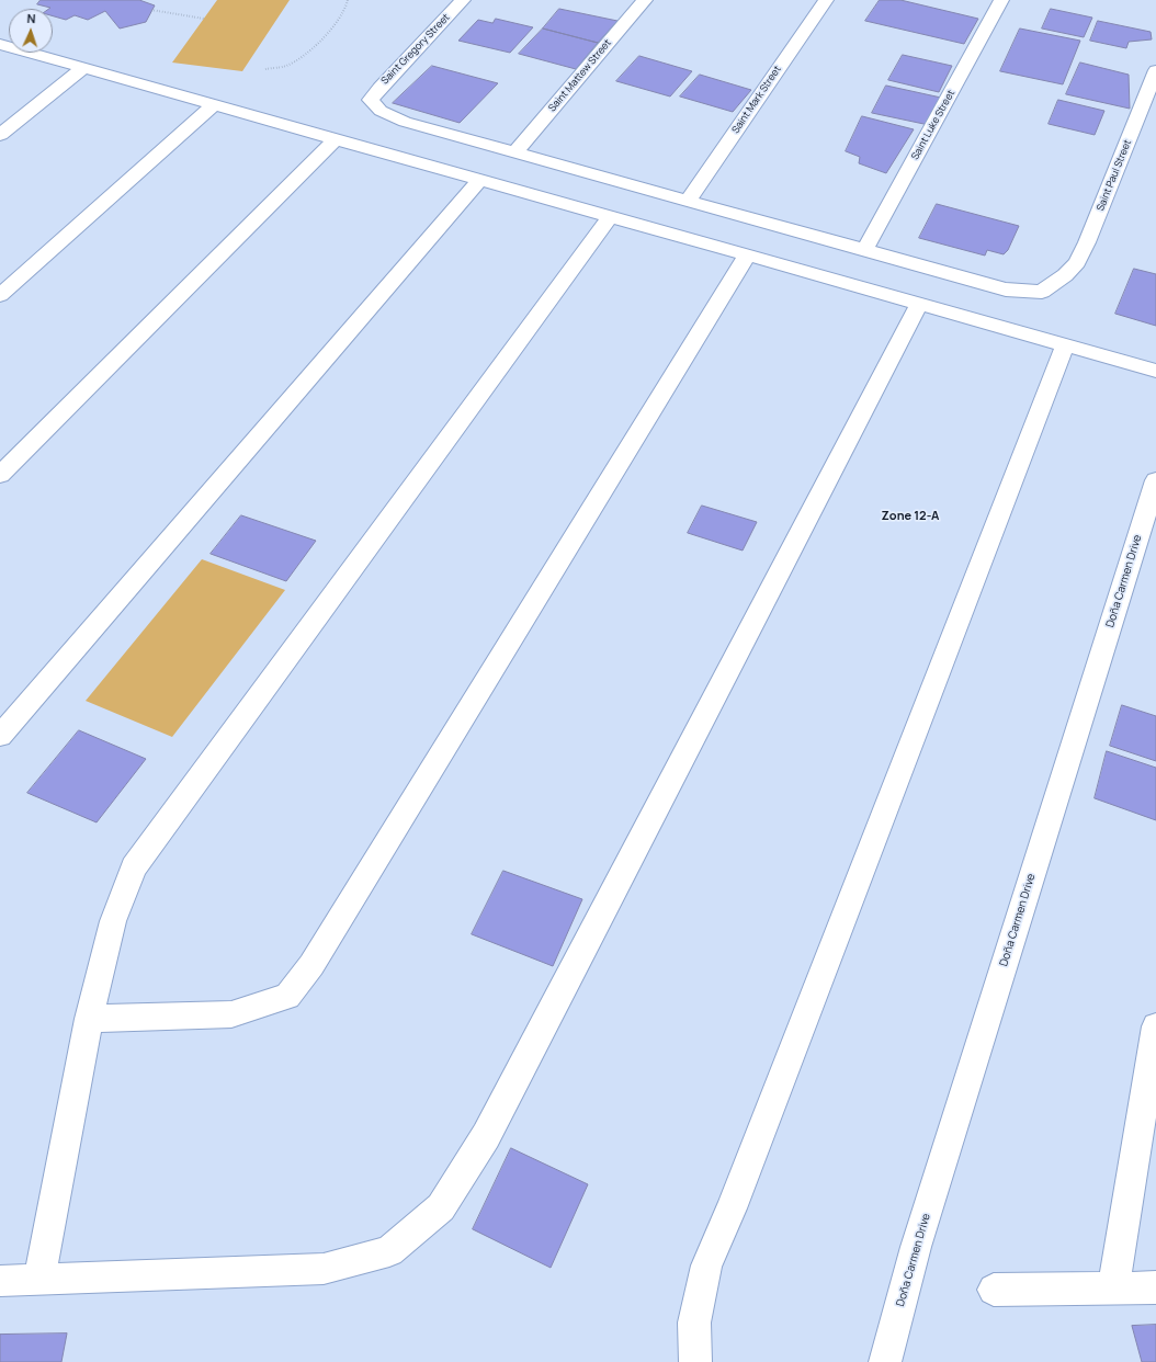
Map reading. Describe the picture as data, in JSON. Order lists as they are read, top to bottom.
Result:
{
  "streets": {
    "street": [
      "Saint Gregory Street",
      "Saint Mattew Street",
      "Saint Mark Street",
      "Saint Luke Street",
      "Saint Paul Street",
      "Doña Carmen Drive"
    ]
  },
  "crossings": [
    ["Saint Gregory Street", "Saint Paul Street"],
    ["Saint Mattew Street", "Saint Paul Street"],
    ["Saint Mark Street", "Saint Paul Street"],
    ["Saint Luke Street", "Saint Paul Street"]
  ],
  "districts": ["Zone 12-A"],
  "north": "top"
}
